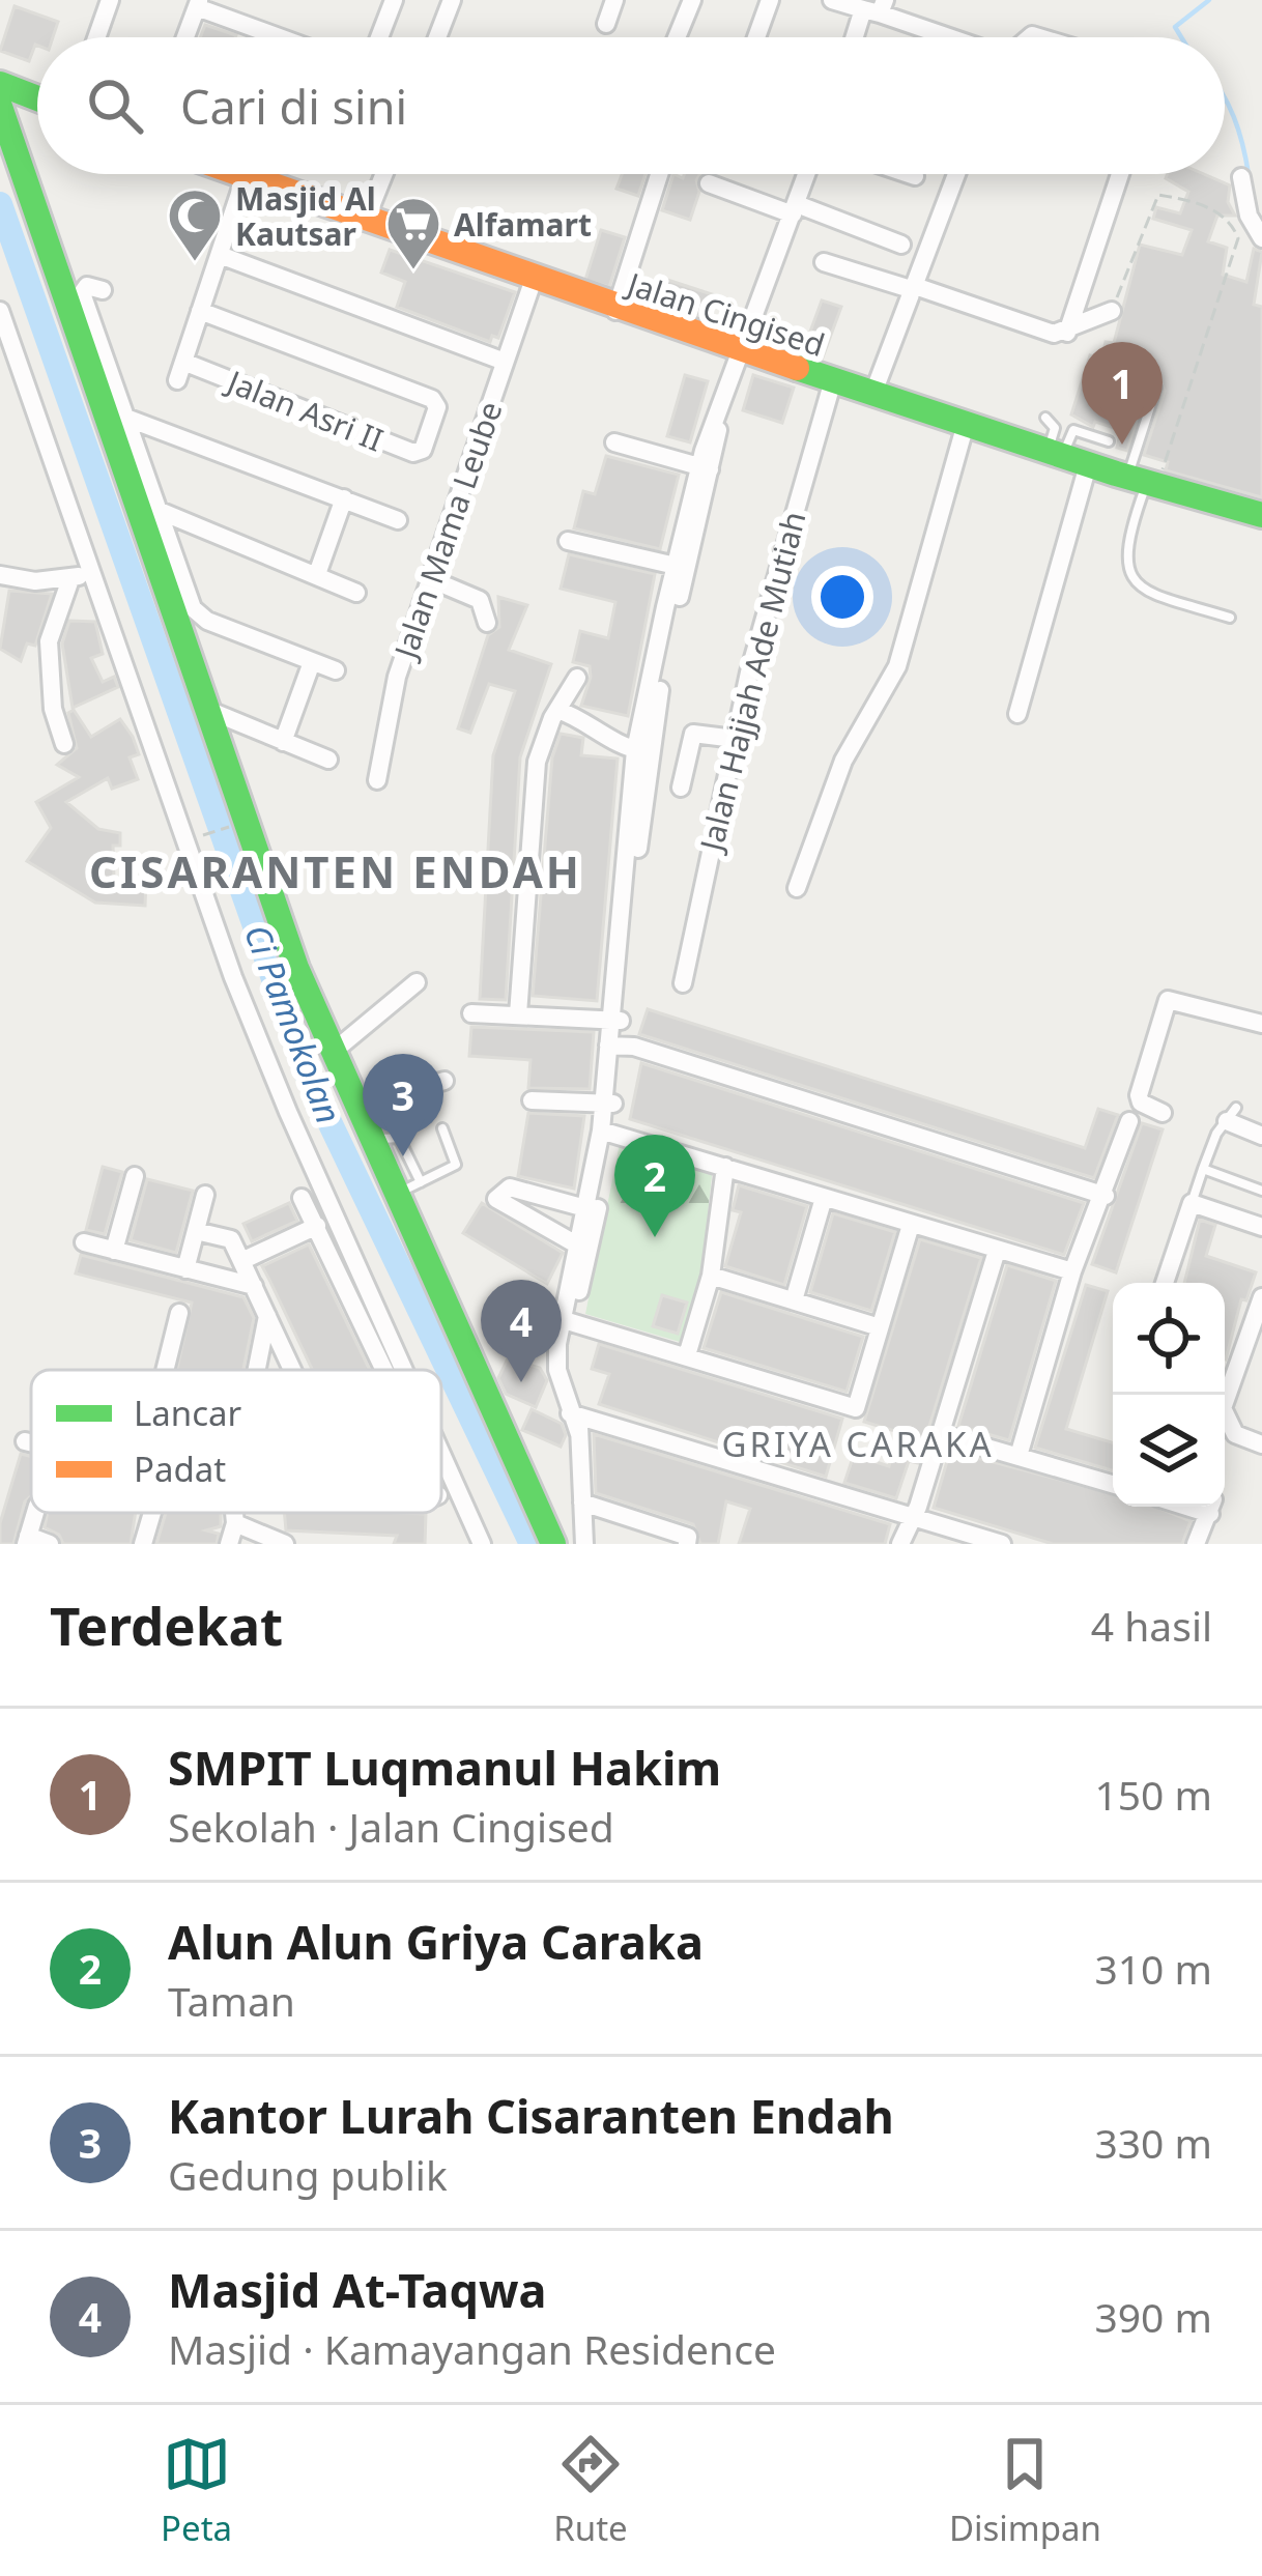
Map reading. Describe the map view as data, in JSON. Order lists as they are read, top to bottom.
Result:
{
  "streets": {
    "street": [
      "Jalan Cingised",
      "Jalan Asri II",
      "Jalan Mama Leube",
      "Jalan Hajjah Ade Mutiah"
    ]
  },
  "crossings": [
    ["Jalan Cingised", "Jalan Mama Leube"],
    ["Jalan Cingised", "Jalan Hajjah Ade Mutiah"]
  ],
  "districts": ["CISARANTEN ENDAH", "GRIYA CARAKA"],
  "water": ["Ci Pamokolan"],
  "places": {
    "mosque": ["Masjid Al Kautsar"],
    "supermarket": ["Alfamart"]
  },
  "legend": ["Lancar", "Padat"],
  "page": {
    "search": "Cari di sini",
    "pins": [
      "1",
      "3",
      "2",
      "4"
    ],
    "heading": ["Terdekat", "4 hasil"],
    "list": [
      {
        "mark": "1",
        "name": "SMPIT Luqmanul Hakim",
        "note": "Sekolah · Jalan Cingised",
        "value": "150 m"
      },
      {
        "mark": "2",
        "name": "Alun Alun Griya Caraka",
        "note": "Taman",
        "value": "310 m"
      },
      {
        "mark": "3",
        "name": "Kantor Lurah Cisaranten Endah",
        "note": "Gedung publik",
        "value": "330 m"
      },
      {
        "mark": "4",
        "name": "Masjid At-Taqwa",
        "note": "Masjid · Kamayangan Residence",
        "value": "390 m"
      }
    ],
    "nav": ["Peta", "Rute", "Disimpan"]
  }
}
